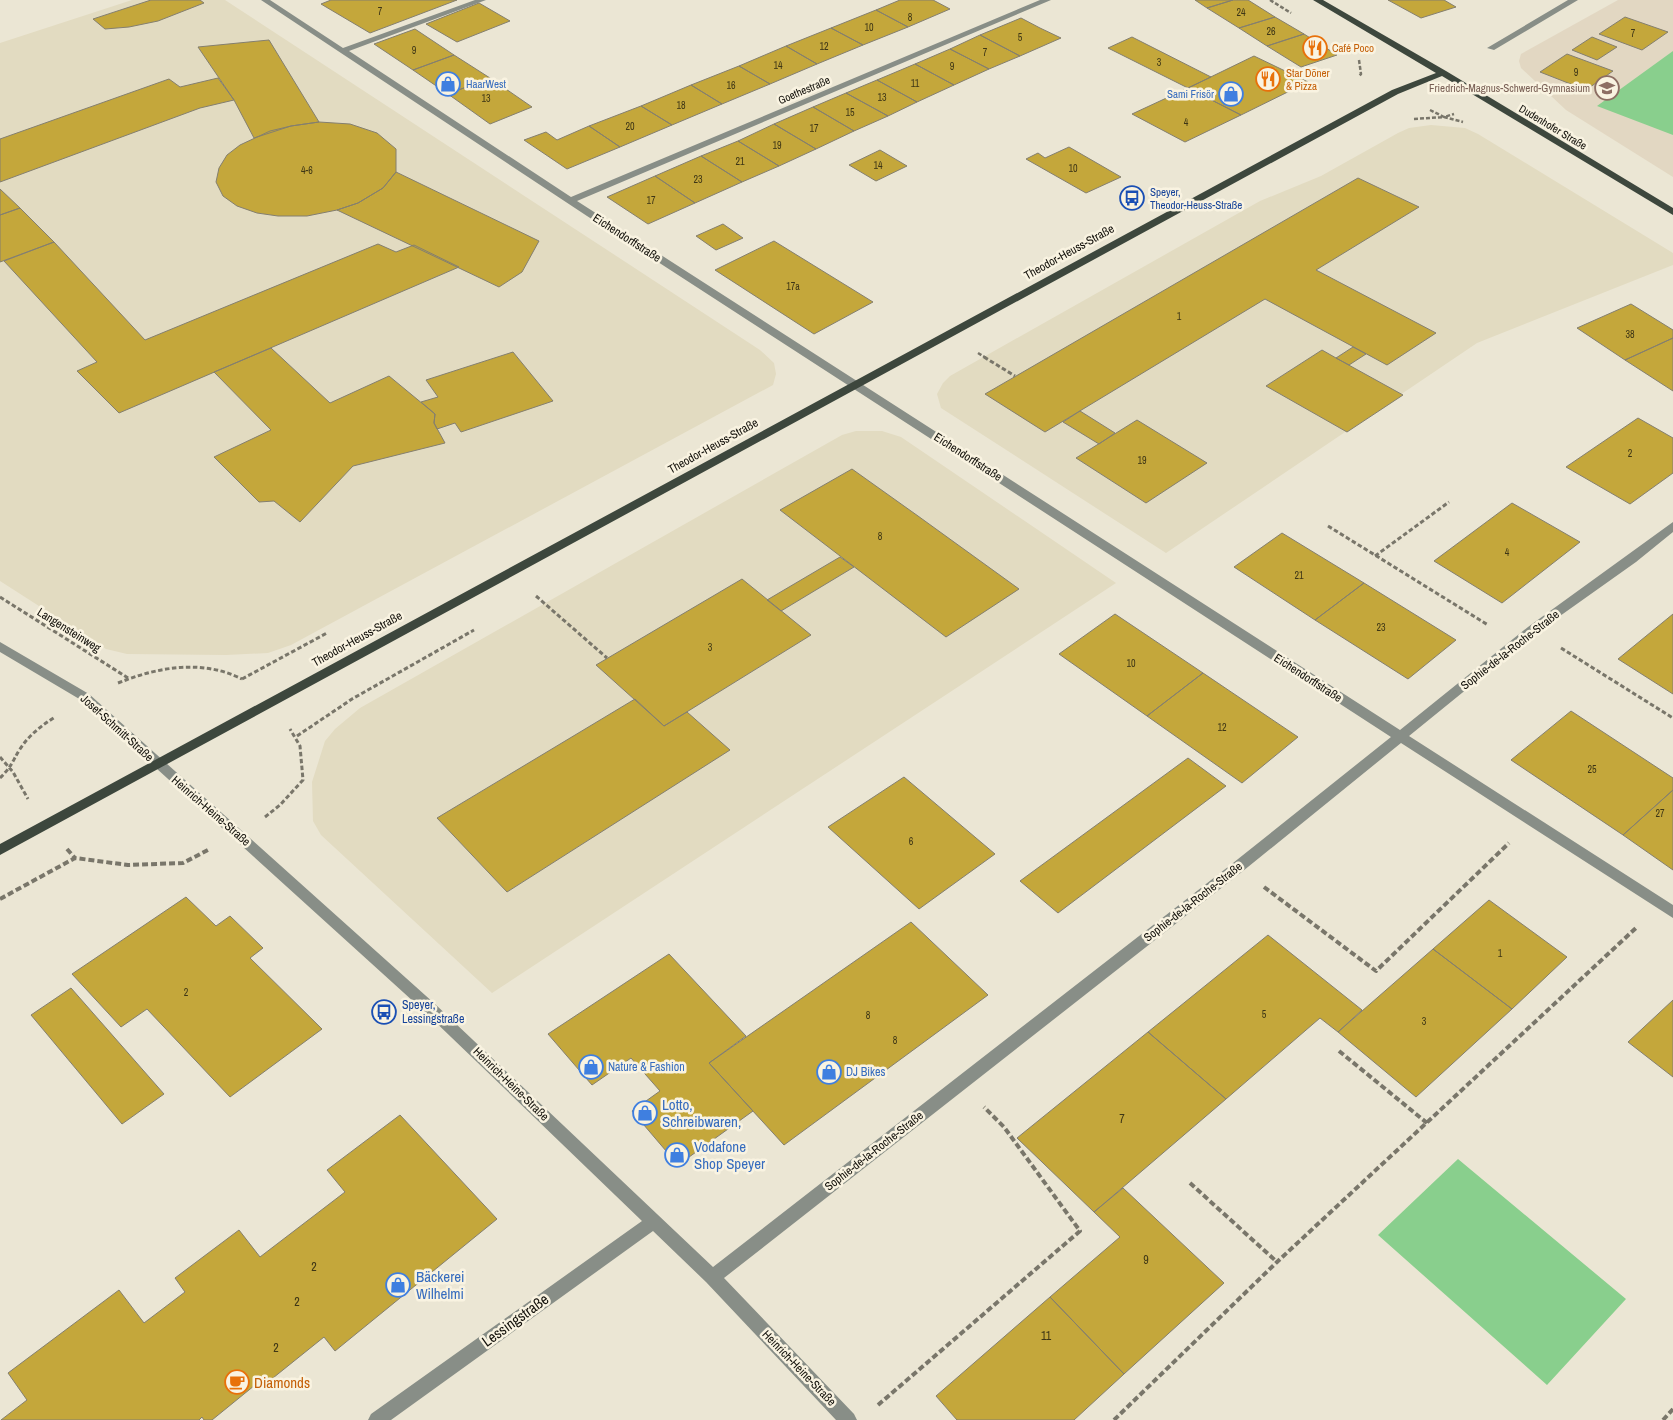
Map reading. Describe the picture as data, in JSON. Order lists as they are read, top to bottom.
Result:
{
  "streets": {
    "main road": ["Dudenhofer Straße", "Theodor-Heuss-Straße"],
    "street": [
      "Goethestraße",
      "Eichendorffstraße",
      "Sophie-de-la-Roche-Straße",
      "Josef-Schmitt-Straße",
      "Heinrich-Heine-Straße",
      "Lessingstraße"
    ],
    "path": ["Langensteinweg"]
  },
  "crossings": [
    ["Goethestraße", "Eichendorffstraße"],
    ["Dudenhofer Straße", "Theodor-Heuss-Straße"],
    ["Eichendorffstraße", "Theodor-Heuss-Straße"],
    ["Eichendorffstraße", "Sophie-de-la-Roche-Straße"],
    ["Theodor-Heuss-Straße", "Josef-Schmitt-Straße"],
    ["Theodor-Heuss-Straße", "Heinrich-Heine-Straße"],
    ["Sophie-de-la-Roche-Straße", "Heinrich-Heine-Straße"],
    ["Josef-Schmitt-Straße", "Heinrich-Heine-Straße"],
    ["Heinrich-Heine-Straße", "Lessingstraße"]
  ],
  "places": {
    "restaurant": ["Café Poco", "Star Döner & Pizza"],
    "shop": [
      "HaarWest",
      "Sami Frisör",
      "Nature & Fashion",
      "DJ Bikes",
      "Lotto, Schreibwaren,",
      "Vodafone Shop Speyer",
      "Bäckerei Wilhelmi"
    ],
    "school or university": ["Friedrich-Magnus-Schwerd-Gymnasium"],
    "bus stop": ["Speyer, Theodor-Heuss-Straße", "Speyer, Lessingstraße"],
    "cafe": ["Diamonds"]
  },
  "house_numbers": [
    "7",
    "24",
    "8",
    "10",
    "26",
    "7",
    "5",
    "12",
    "9",
    "7",
    "3",
    "14",
    "9",
    "9",
    "11",
    "16",
    "13",
    "13",
    "18",
    "15",
    "4",
    "20",
    "17",
    "19",
    "21",
    "14",
    "10",
    "4-6",
    "23",
    "17",
    "17a",
    "1",
    "38",
    "2",
    "19",
    "8",
    "4",
    "21",
    "23",
    "3",
    "10",
    "12",
    "25",
    "27",
    "6",
    "1",
    "2",
    "5",
    "8",
    "3",
    "8",
    "7",
    "9",
    "2",
    "2",
    "11",
    "2"
  ]
}
